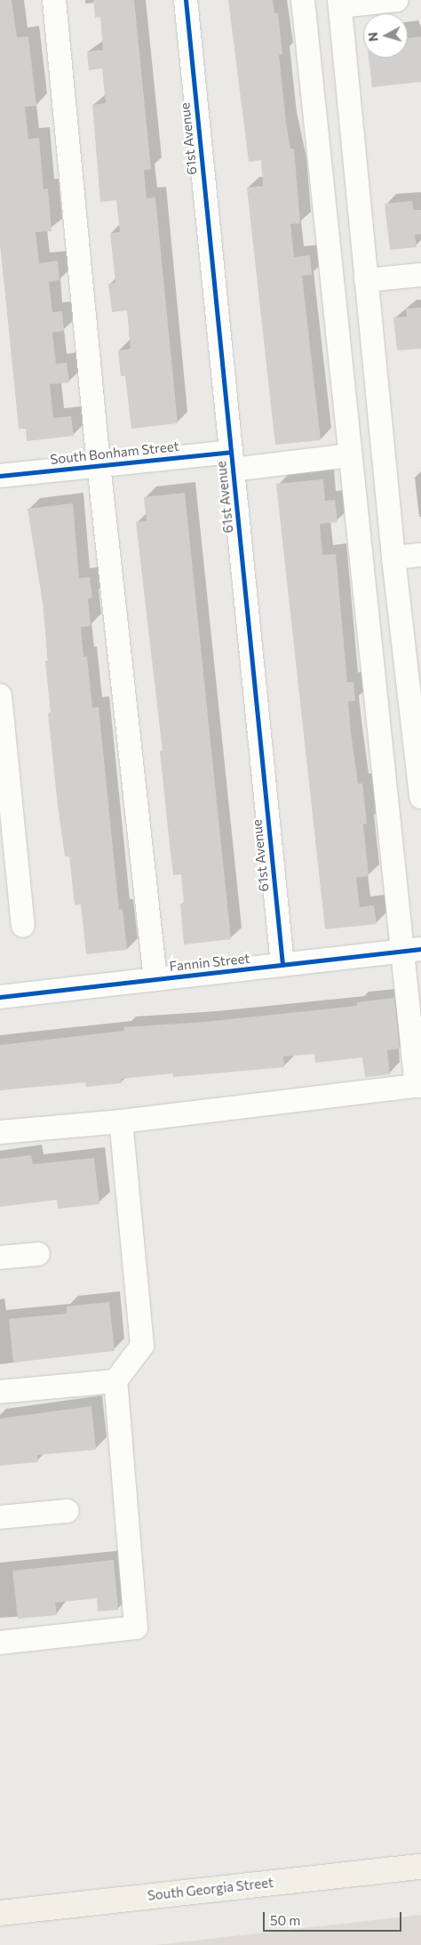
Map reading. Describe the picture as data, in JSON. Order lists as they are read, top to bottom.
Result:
{
  "streets": {
    "main road": ["South Georgia Street"],
    "street": ["61st Avenue", "South Bonham Street", "Fannin Street"]
  },
  "crossings": [
    ["61st Avenue", "South Bonham Street"],
    ["61st Avenue", "Fannin Street"]
  ],
  "scale_bar": "50 m",
  "north": "left"
}
